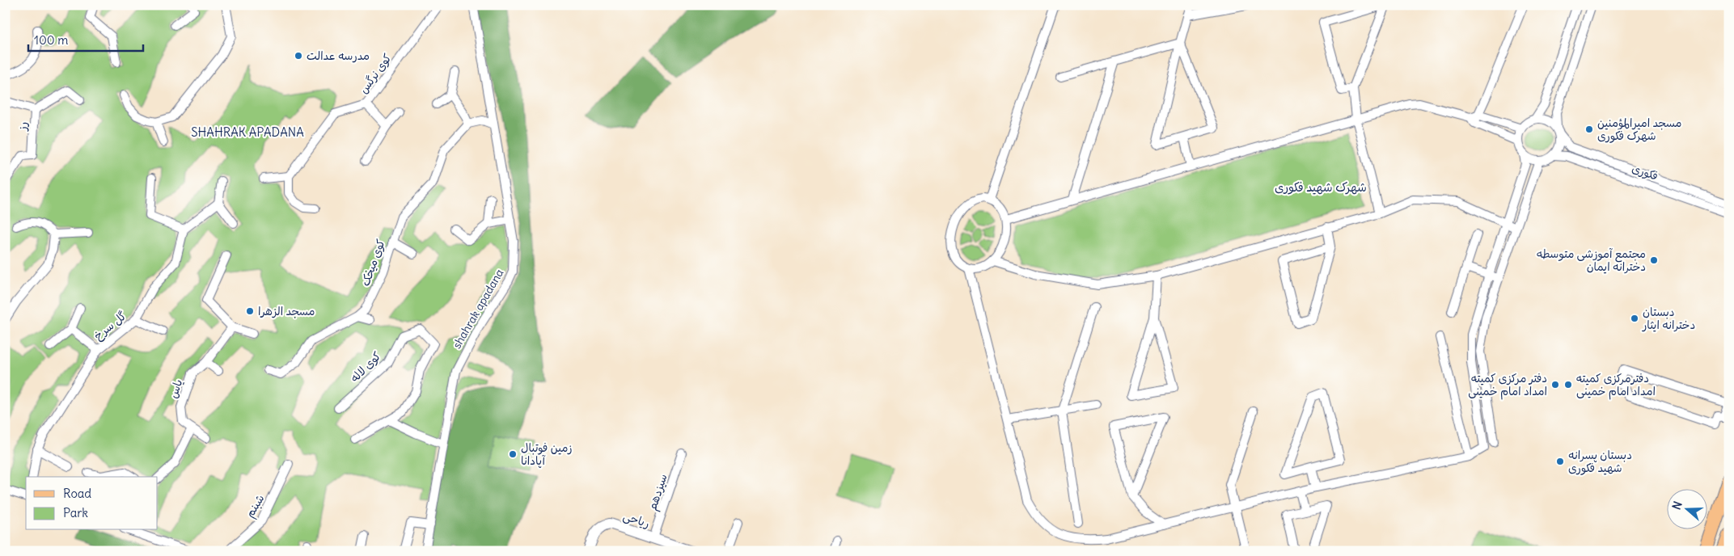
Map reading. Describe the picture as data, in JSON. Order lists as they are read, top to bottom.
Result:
{
  "streets": {
    "street": [
      "کوی نرگس",
      "رز",
      "فکوری",
      "کوی میخک",
      "shahrak apadana",
      "گل سرخ",
      "کوی لاله",
      "یاس",
      "سیزدهم",
      "شبنم",
      "ریاحی"
    ]
  },
  "crossings": [
    ["سیزدهم", "ریاحی"]
  ],
  "districts": ["SHAHRAK APADANA", "شهرک شهید فکوری"],
  "places": [
    "مدرسه عدالت",
    "مسجد امیرالمؤمنین شهرک فکوری",
    "مجتمع آموزشی متوسطه دخترانه ایمان",
    "مسجد الزهرا",
    "دبستان دخترانه ایثار",
    "دفتر مرکزی کمیته امداد امام خمینی",
    "دفترمرکزی کمیته امداد امام خمینی",
    "زمین فوتبال آپادانا",
    "دبستان پسرانه شهید فکوری"
  ],
  "legend": ["Road", "Park"],
  "scale_bar": "100 m",
  "north": "left"
}
